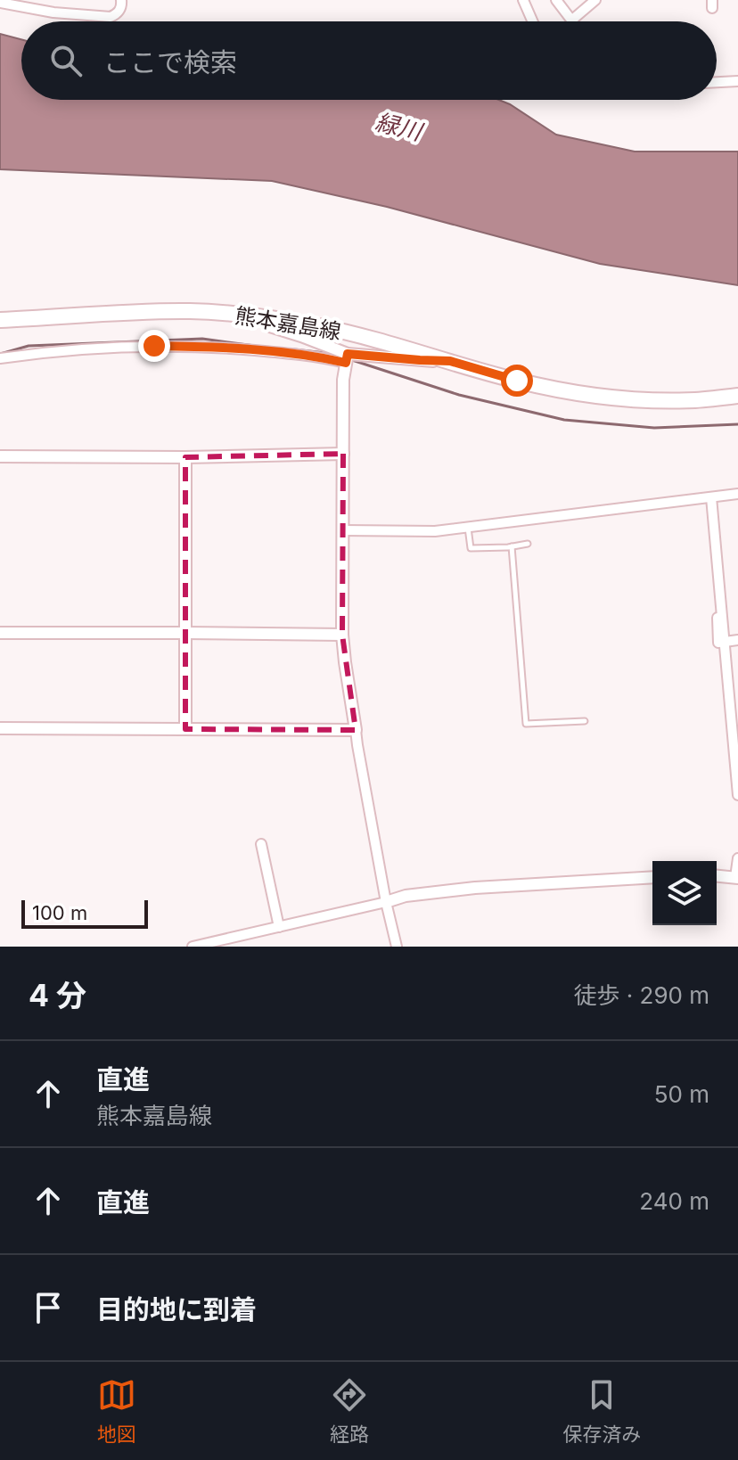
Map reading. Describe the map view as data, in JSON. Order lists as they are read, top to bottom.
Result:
{
  "streets": {
    "main road": ["熊本嘉島線"]
  },
  "water": ["緑川"],
  "scale_bar": "100 m",
  "page": {
    "search": "ここで検索",
    "scale": "100 m",
    "heading": ["4 分", "徒歩 · 290 m"],
    "list": [
      ["直進", "熊本嘉島線", "50 m"],
      ["直進", "240 m"],
      "目的地に到着"
    ],
    "nav": ["地図", "経路", "保存済み"]
  }
}
